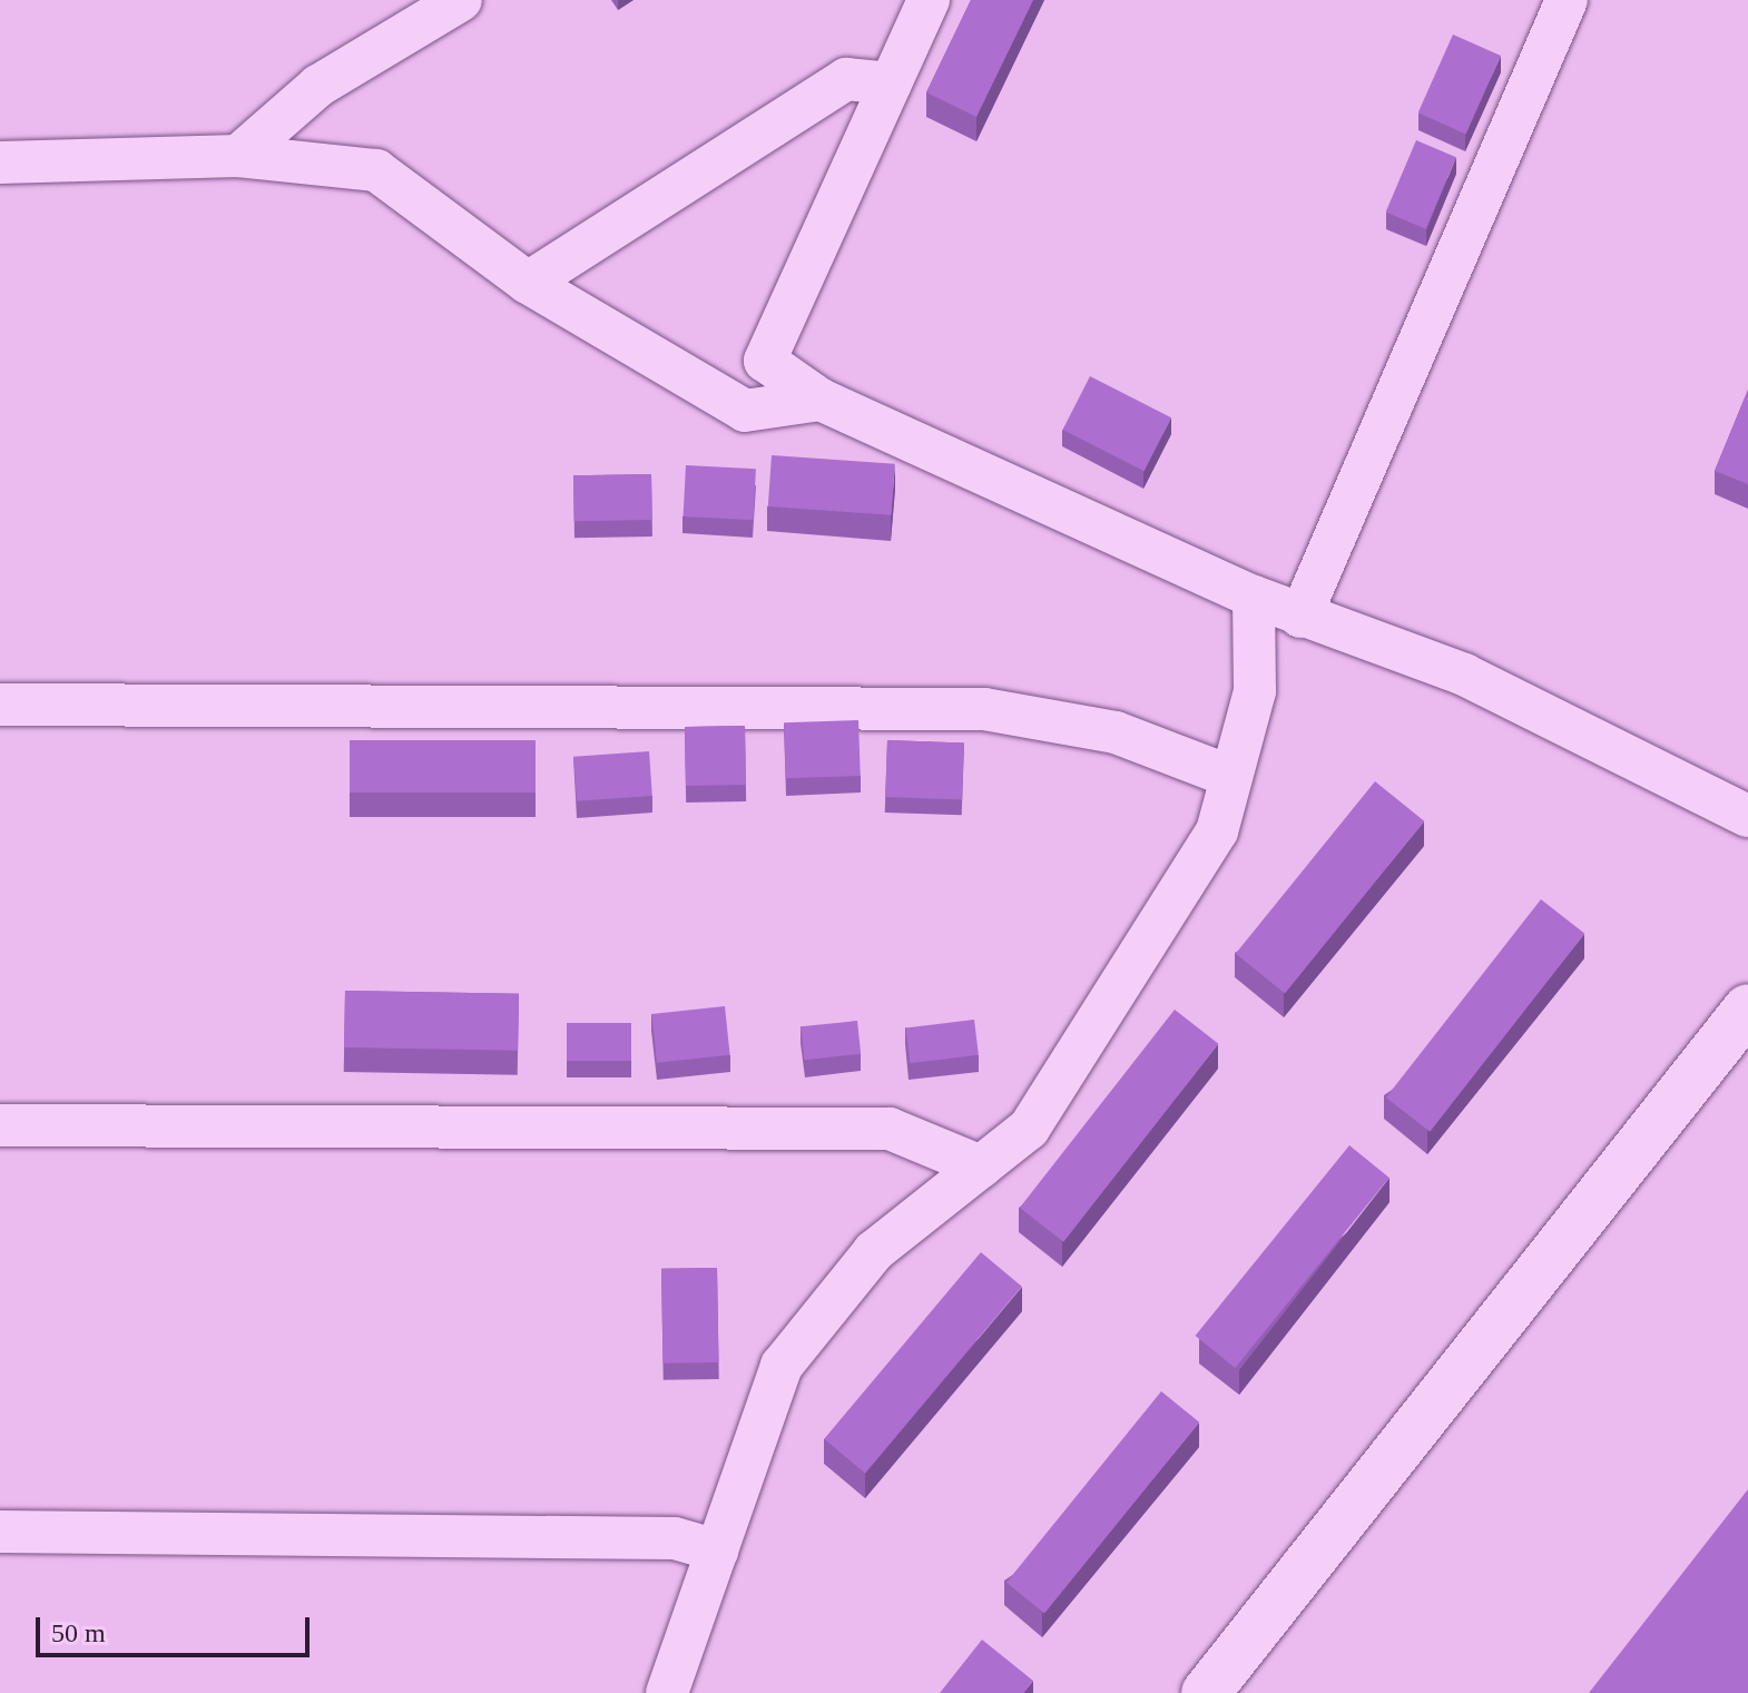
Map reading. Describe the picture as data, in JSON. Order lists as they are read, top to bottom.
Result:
{
  "scale_bar": "50 m"
}
